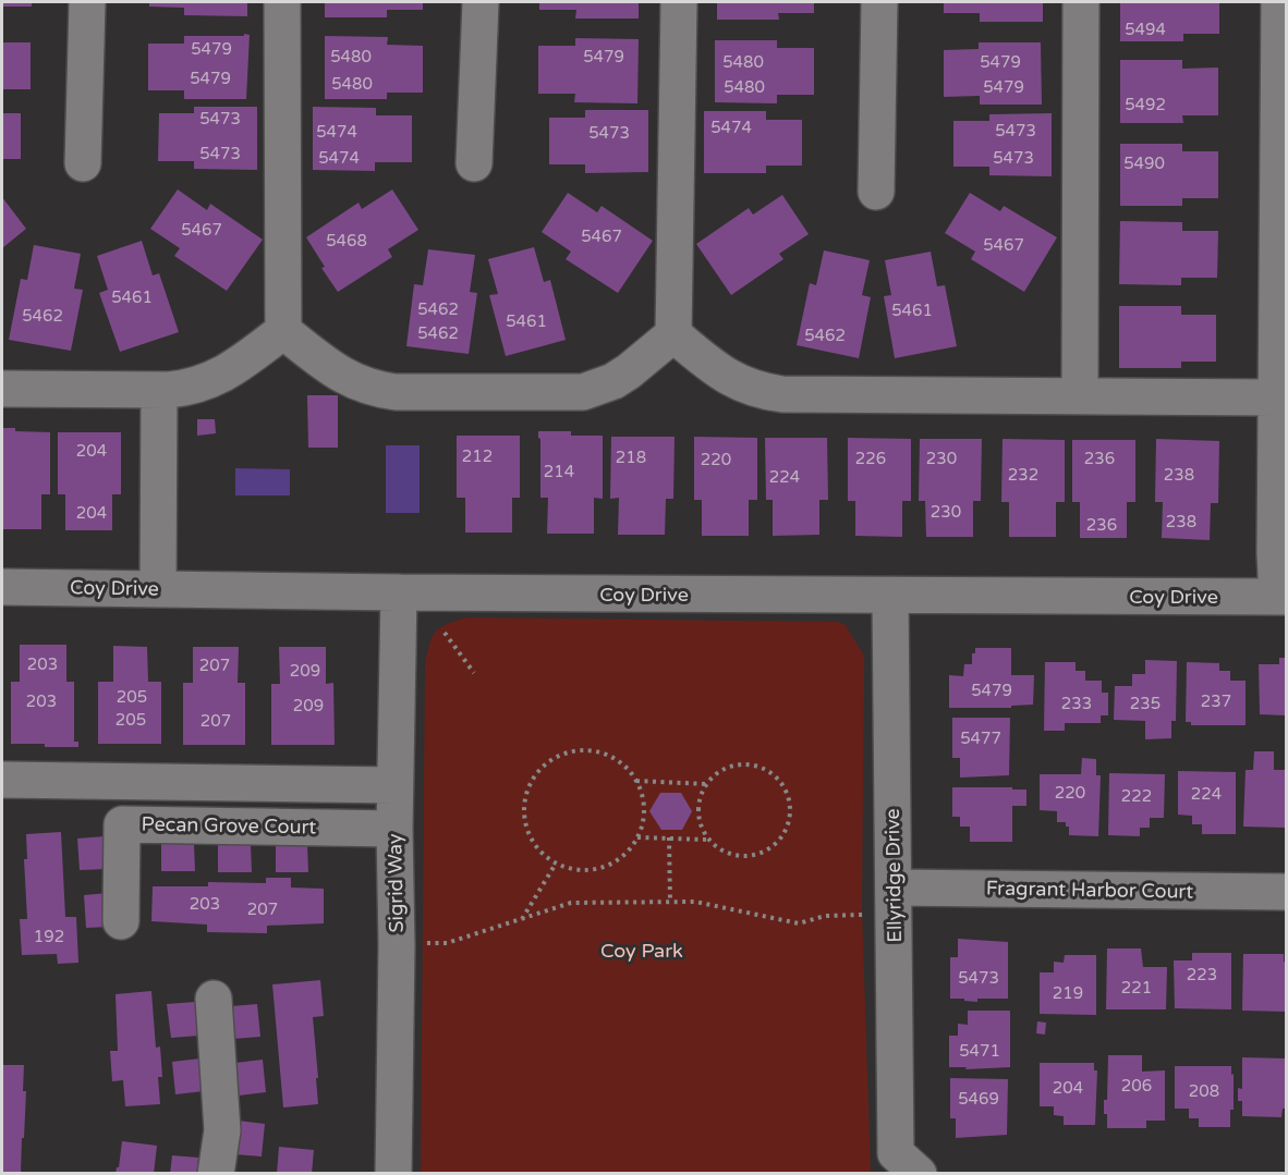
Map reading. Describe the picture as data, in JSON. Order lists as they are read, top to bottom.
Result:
{
  "streets": {
    "street": [
      "Coy Drive",
      "Pecan Grove Court",
      "Ellyridge Drive",
      "Sigrid Way",
      "Fragrant Harbor Court"
    ]
  },
  "crossings": [
    ["Coy Drive", "Ellyridge Drive"],
    ["Coy Drive", "Sigrid Way"],
    ["Pecan Grove Court", "Sigrid Way"],
    ["Ellyridge Drive", "Fragrant Harbor Court"]
  ],
  "parks": ["Coy Park"],
  "house_numbers": [
    "5494",
    "5479",
    "5480",
    "5479",
    "5480",
    "5479",
    "5479",
    "5480",
    "5480",
    "5479",
    "5492",
    "5473",
    "5474",
    "5473",
    "5474",
    "5473",
    "5473",
    "5474",
    "5473",
    "5490",
    "5467",
    "5467",
    "5468",
    "5467",
    "5461",
    "5462",
    "5461",
    "5462",
    "5461",
    "5462",
    "5462",
    "204",
    "212",
    "218",
    "226",
    "230",
    "236",
    "220",
    "214",
    "232",
    "238",
    "224",
    "230",
    "204",
    "238",
    "236",
    "203",
    "207",
    "209",
    "5479",
    "205",
    "203",
    "237",
    "233",
    "235",
    "209",
    "205",
    "207",
    "5477",
    "220",
    "224",
    "222",
    "203",
    "207",
    "192",
    "223",
    "5473",
    "221",
    "219",
    "5471",
    "206",
    "204",
    "208",
    "5469"
  ]
}
